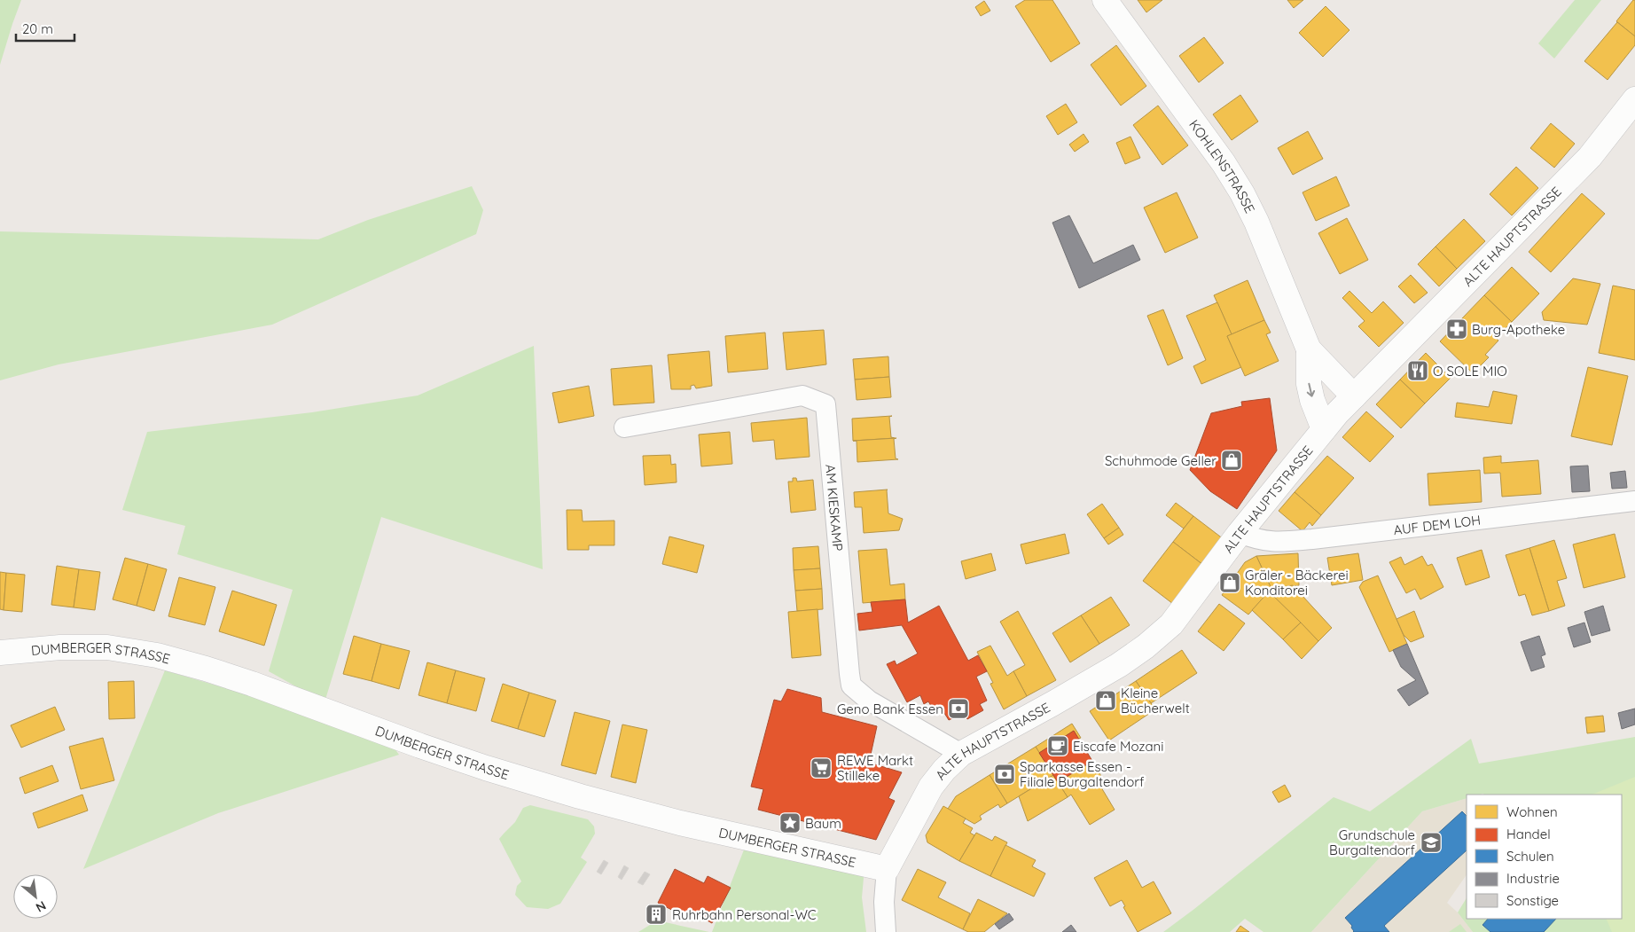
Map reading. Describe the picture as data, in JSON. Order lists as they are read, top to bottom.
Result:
{
  "streets": {
    "main road": ["KOHLENSTRASSE", "ALTE HAUPTSTRASSE", "DUMBERGER STRASSE"],
    "street": ["AM KIESKAMP", "AUF DEM LOH"]
  },
  "crossings": [
    ["KOHLENSTRASSE", "ALTE HAUPTSTRASSE"],
    ["ALTE HAUPTSTRASSE", "AM KIESKAMP"],
    ["ALTE HAUPTSTRASSE", "AUF DEM LOH"],
    ["ALTE HAUPTSTRASSE", "DUMBERGER STRASSE"]
  ],
  "places": {
    "pharmacy": ["Burg-Apotheke"],
    "restaurant": ["O SOLE MIO"],
    "shop": ["Schuhmode Geller", "Gräler - Bäckerei Konditorei", "Kleine Bücherwelt"],
    "bank": ["Geno Bank Essen", "Sparkasse Essen - Filiale Burgaltendorf"],
    "cafe": ["Eiscafe Mozani"],
    "supermarket": ["REWE Markt Stilleke"],
    "place": ["Baum"],
    "school or university": ["Grundschule Burgaltendorf"],
    "building": ["Ruhrbahn Personal-WC"]
  },
  "legend": [
    "Wohnen",
    "Handel",
    "Schulen",
    "Industrie",
    "Sonstige"
  ],
  "scale_bar": "20 m",
  "north": "bottom right"
}
